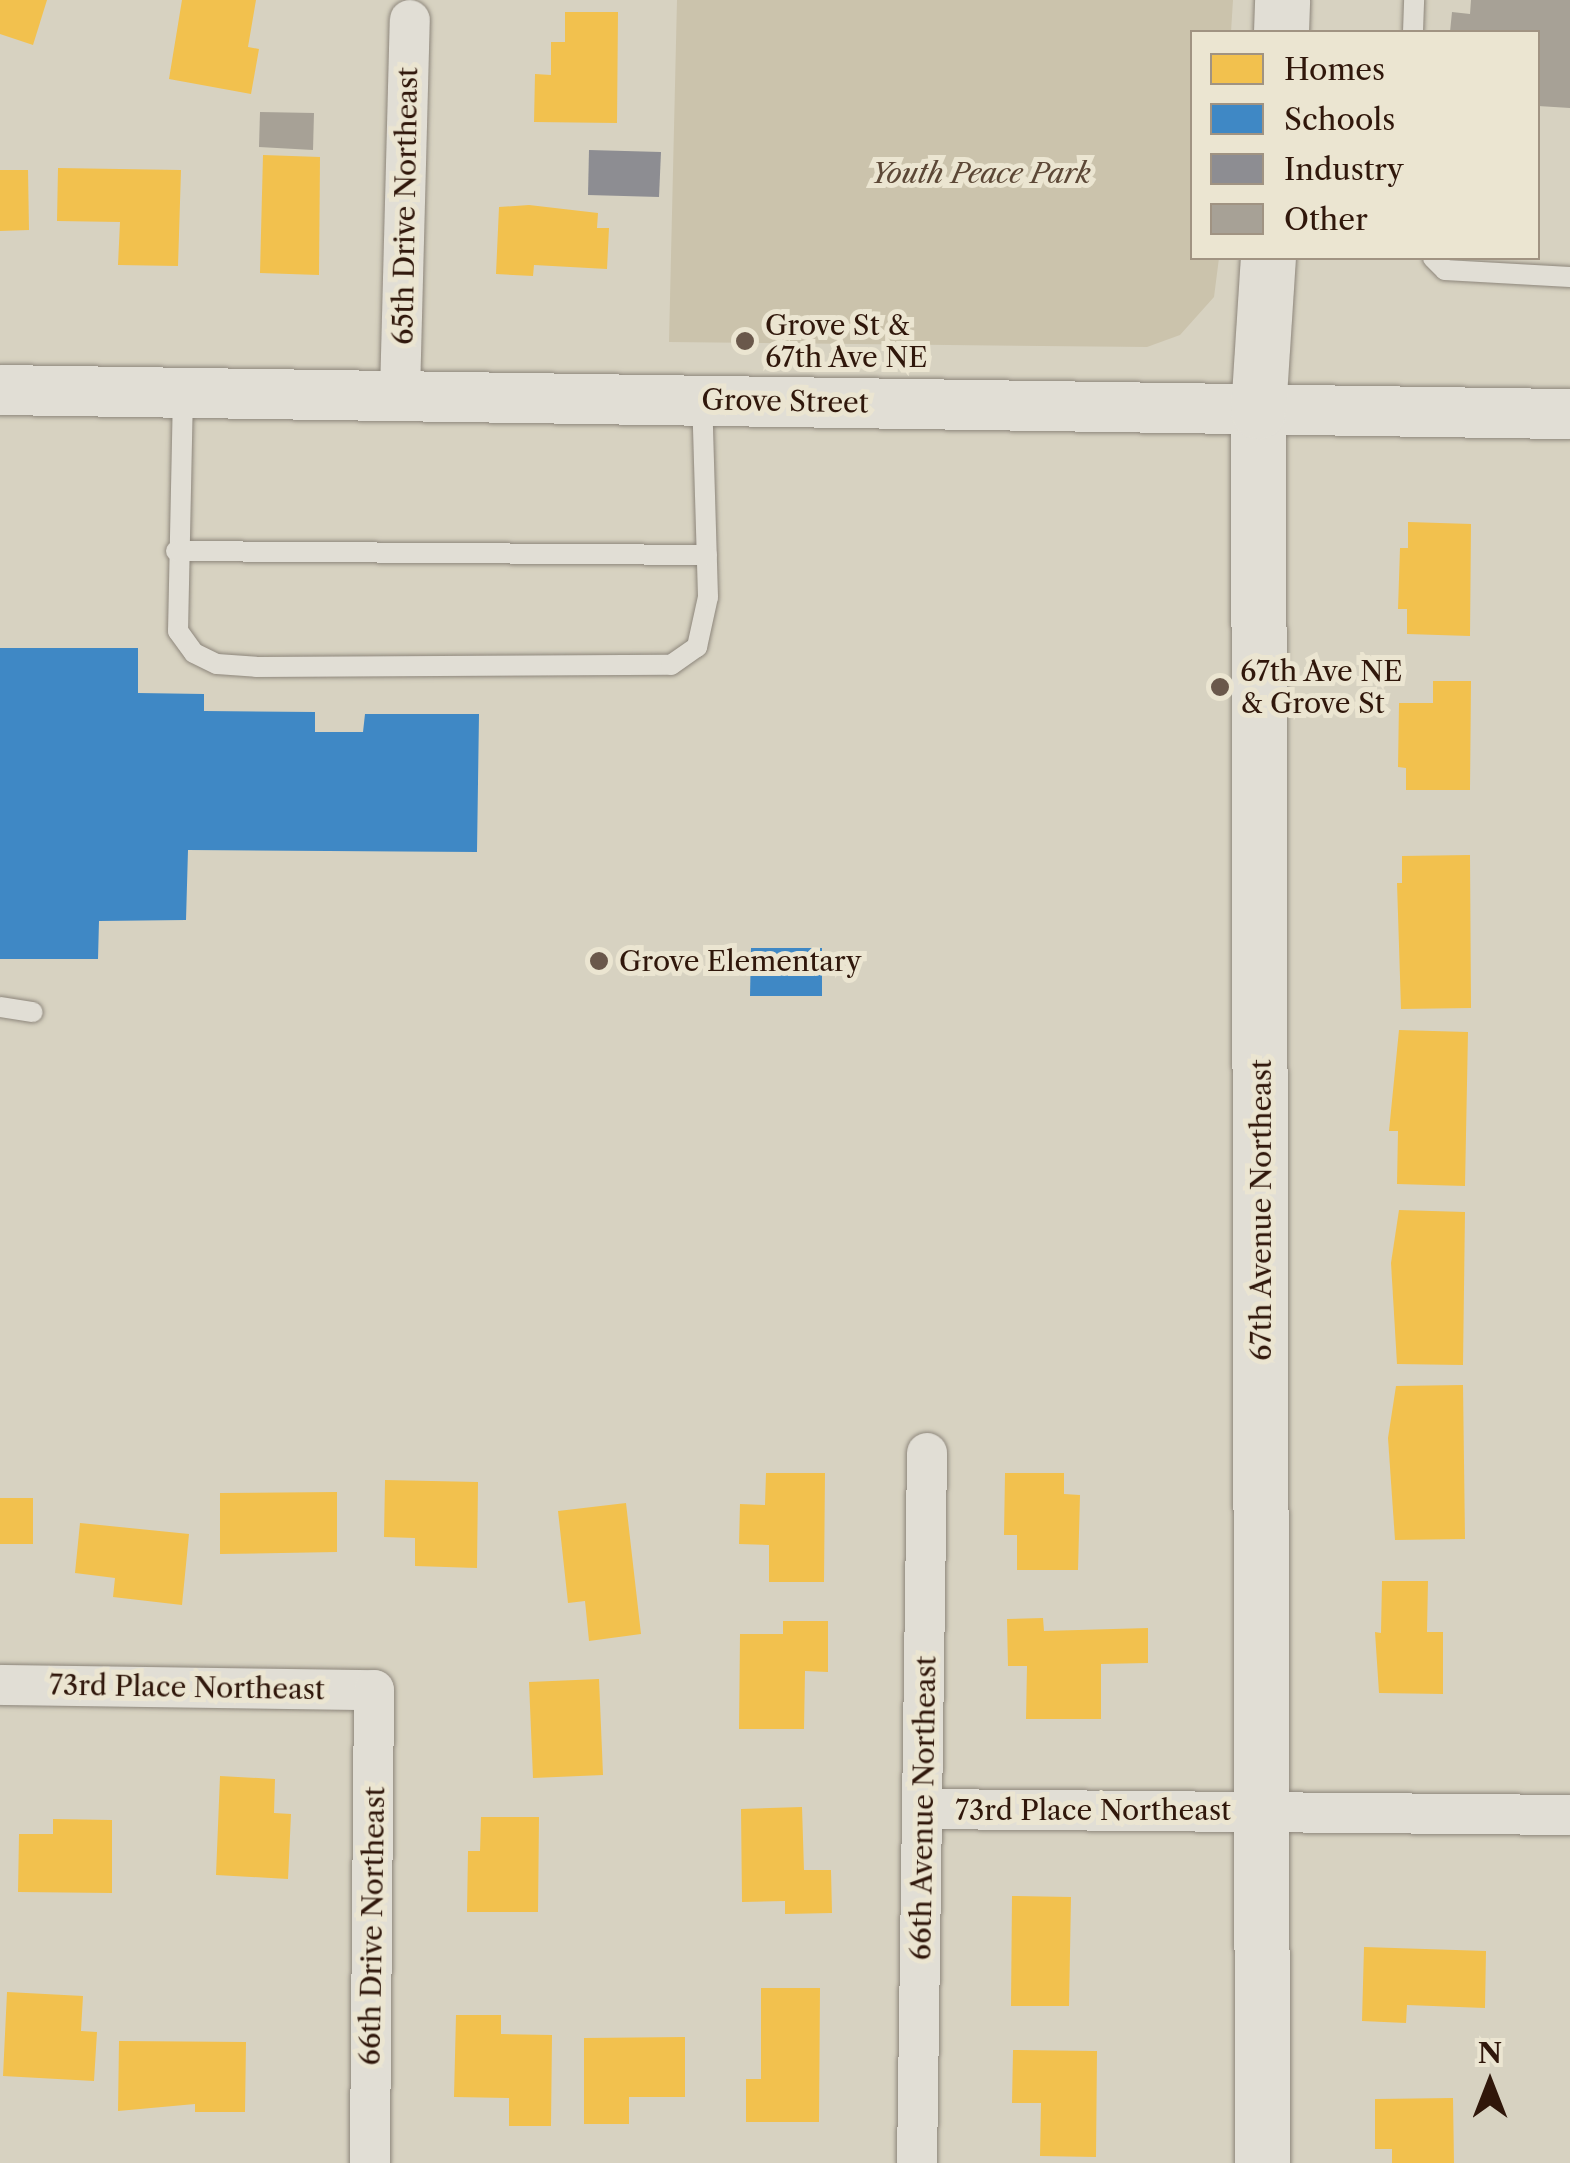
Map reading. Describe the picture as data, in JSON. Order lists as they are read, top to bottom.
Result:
{
  "streets": {
    "main road": ["67th Avenue Northeast"],
    "street": [
      "65th Drive Northeast",
      "Grove Street",
      "73rd Place Northeast",
      "66th Avenue Northeast",
      "66th Drive Northeast"
    ]
  },
  "crossings": [
    ["65th Drive Northeast", "Grove Street"],
    ["Grove Street", "67th Avenue Northeast"],
    ["67th Avenue Northeast", "73rd Place Northeast"],
    ["73rd Place Northeast", "66th Avenue Northeast"],
    ["73rd Place Northeast", "66th Drive Northeast"]
  ],
  "parks": ["Youth Peace Park"],
  "places": ["Grove St & 67th Ave NE", "67th Ave NE & Grove St", "Grove Elementary"],
  "legend": [
    "Homes",
    "Schools",
    "Industry",
    "Other"
  ],
  "north": "top"
}
